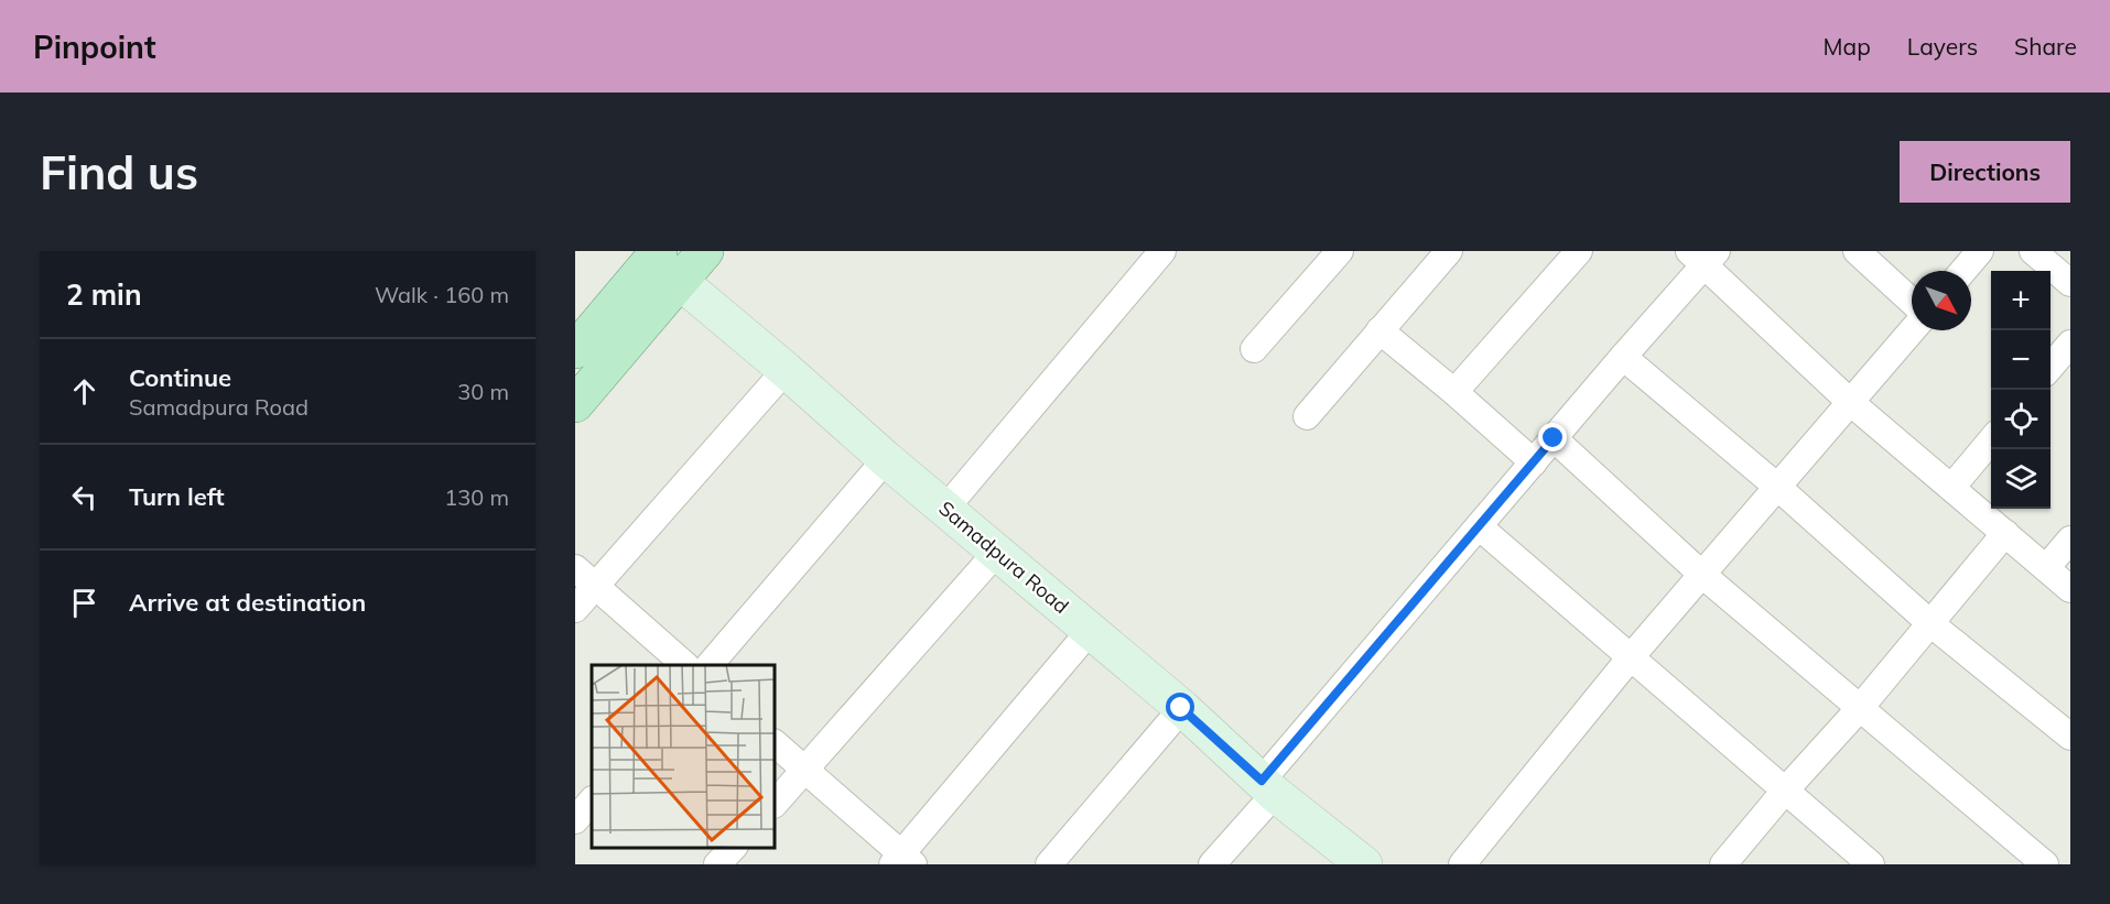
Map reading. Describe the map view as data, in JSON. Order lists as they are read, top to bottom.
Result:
{
  "streets": {
    "street": ["Samadpura Road"]
  },
  "north": "bottom right",
  "page": {
    "header": "Pinpoint",
    "nav": ["Map", "Layers", "Share"],
    "buttons": "Directions",
    "title": "Find us",
    "heading": ["2 min", "Walk · 160 m"],
    "map_buttons": ["+", "−"],
    "list": [
      ["Continue", "Samadpura Road", "30 m"],
      ["Turn left", "130 m"],
      "Arrive at destination"
    ]
  }
}
